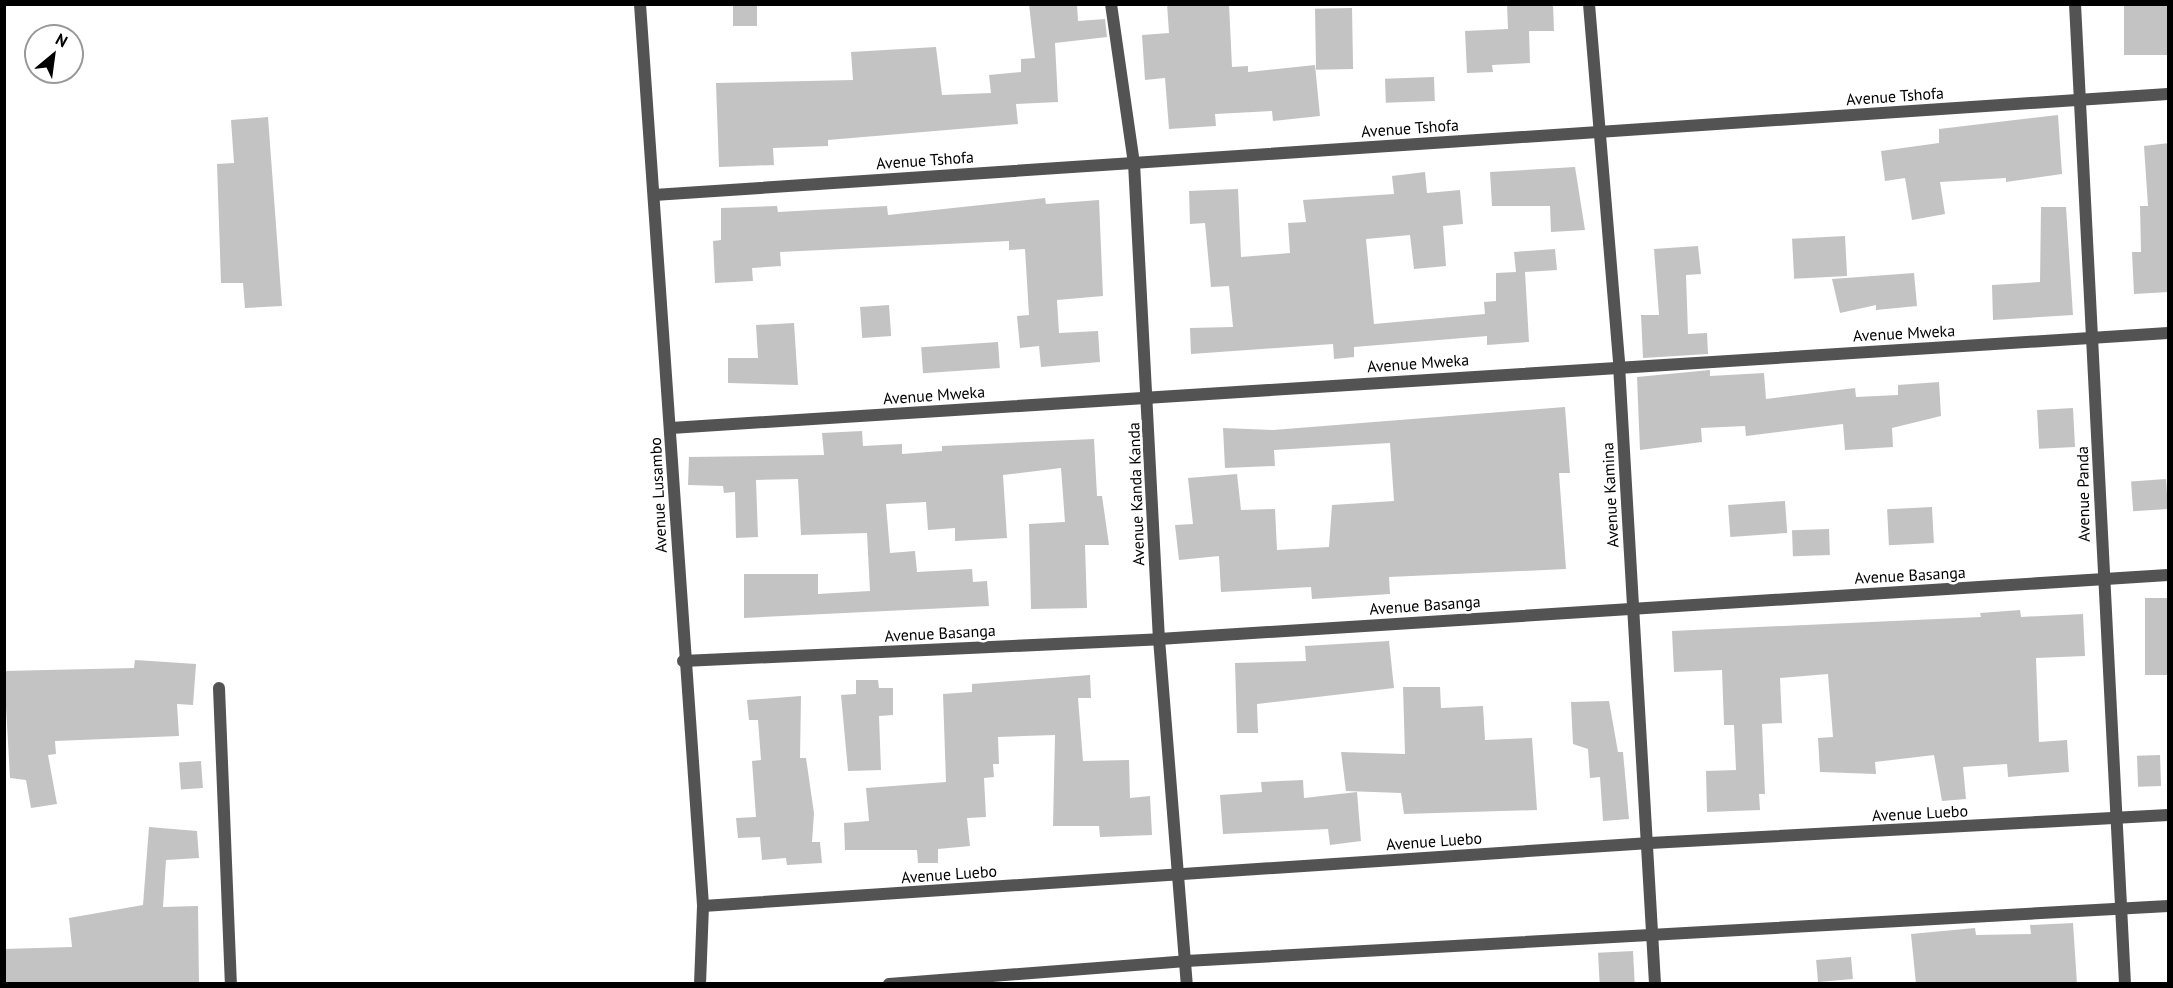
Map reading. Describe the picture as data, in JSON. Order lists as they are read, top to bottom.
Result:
{
  "streets": {
    "street": [
      "Avenue Tshofa",
      "Avenue Mweka",
      "Avenue Kanda Kanda",
      "Avenue Panda",
      "Avenue Lusambo",
      "Avenue Kamina",
      "Avenue Basanga",
      "Avenue Luebo"
    ]
  },
  "crossings": [
    ["Avenue Tshofa", "Avenue Kanda Kanda"],
    ["Avenue Tshofa", "Avenue Panda"],
    ["Avenue Tshofa", "Avenue Lusambo"],
    ["Avenue Tshofa", "Avenue Kamina"],
    ["Avenue Mweka", "Avenue Kanda Kanda"],
    ["Avenue Mweka", "Avenue Panda"],
    ["Avenue Mweka", "Avenue Lusambo"],
    ["Avenue Mweka", "Avenue Kamina"],
    ["Avenue Kanda Kanda", "Avenue Basanga"],
    ["Avenue Kanda Kanda", "Avenue Luebo"],
    ["Avenue Panda", "Avenue Basanga"],
    ["Avenue Panda", "Avenue Luebo"],
    ["Avenue Lusambo", "Avenue Basanga"],
    ["Avenue Lusambo", "Avenue Luebo"],
    ["Avenue Kamina", "Avenue Basanga"],
    ["Avenue Kamina", "Avenue Luebo"]
  ],
  "north": "top right"
}
